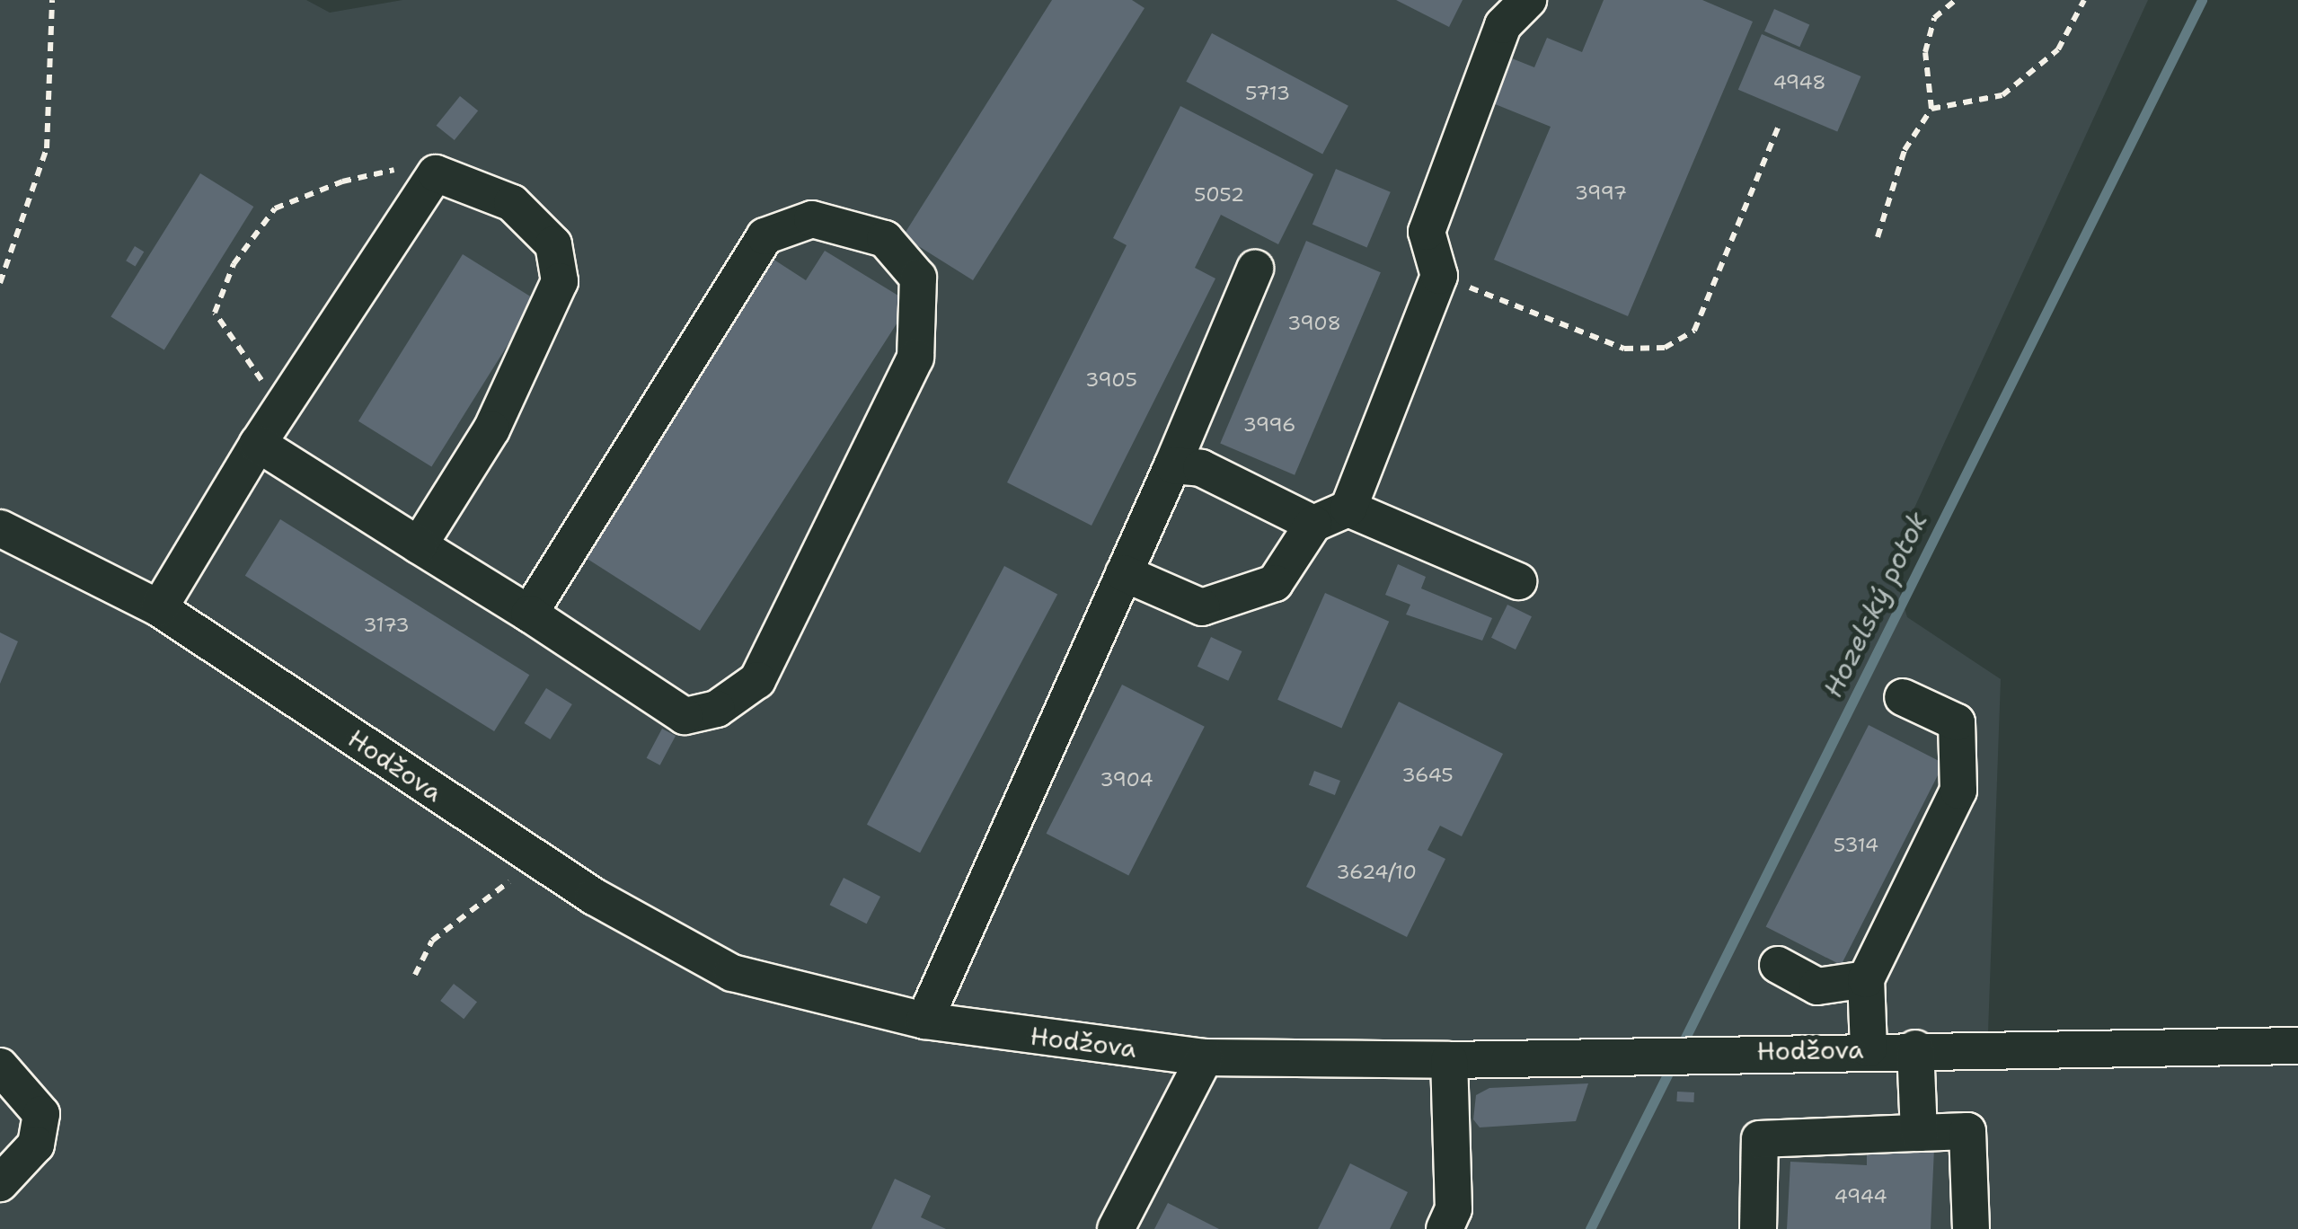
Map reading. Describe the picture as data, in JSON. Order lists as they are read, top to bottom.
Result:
{
  "streets": {
    "street": ["Hodžova"]
  },
  "water": ["Hozelský potok"],
  "house_numbers": [
    "4948",
    "5713",
    "3997",
    "5052",
    "3908",
    "3905",
    "3996",
    "3173",
    "3645",
    "3904",
    "5314",
    "3624/10",
    "4944"
  ]
}
